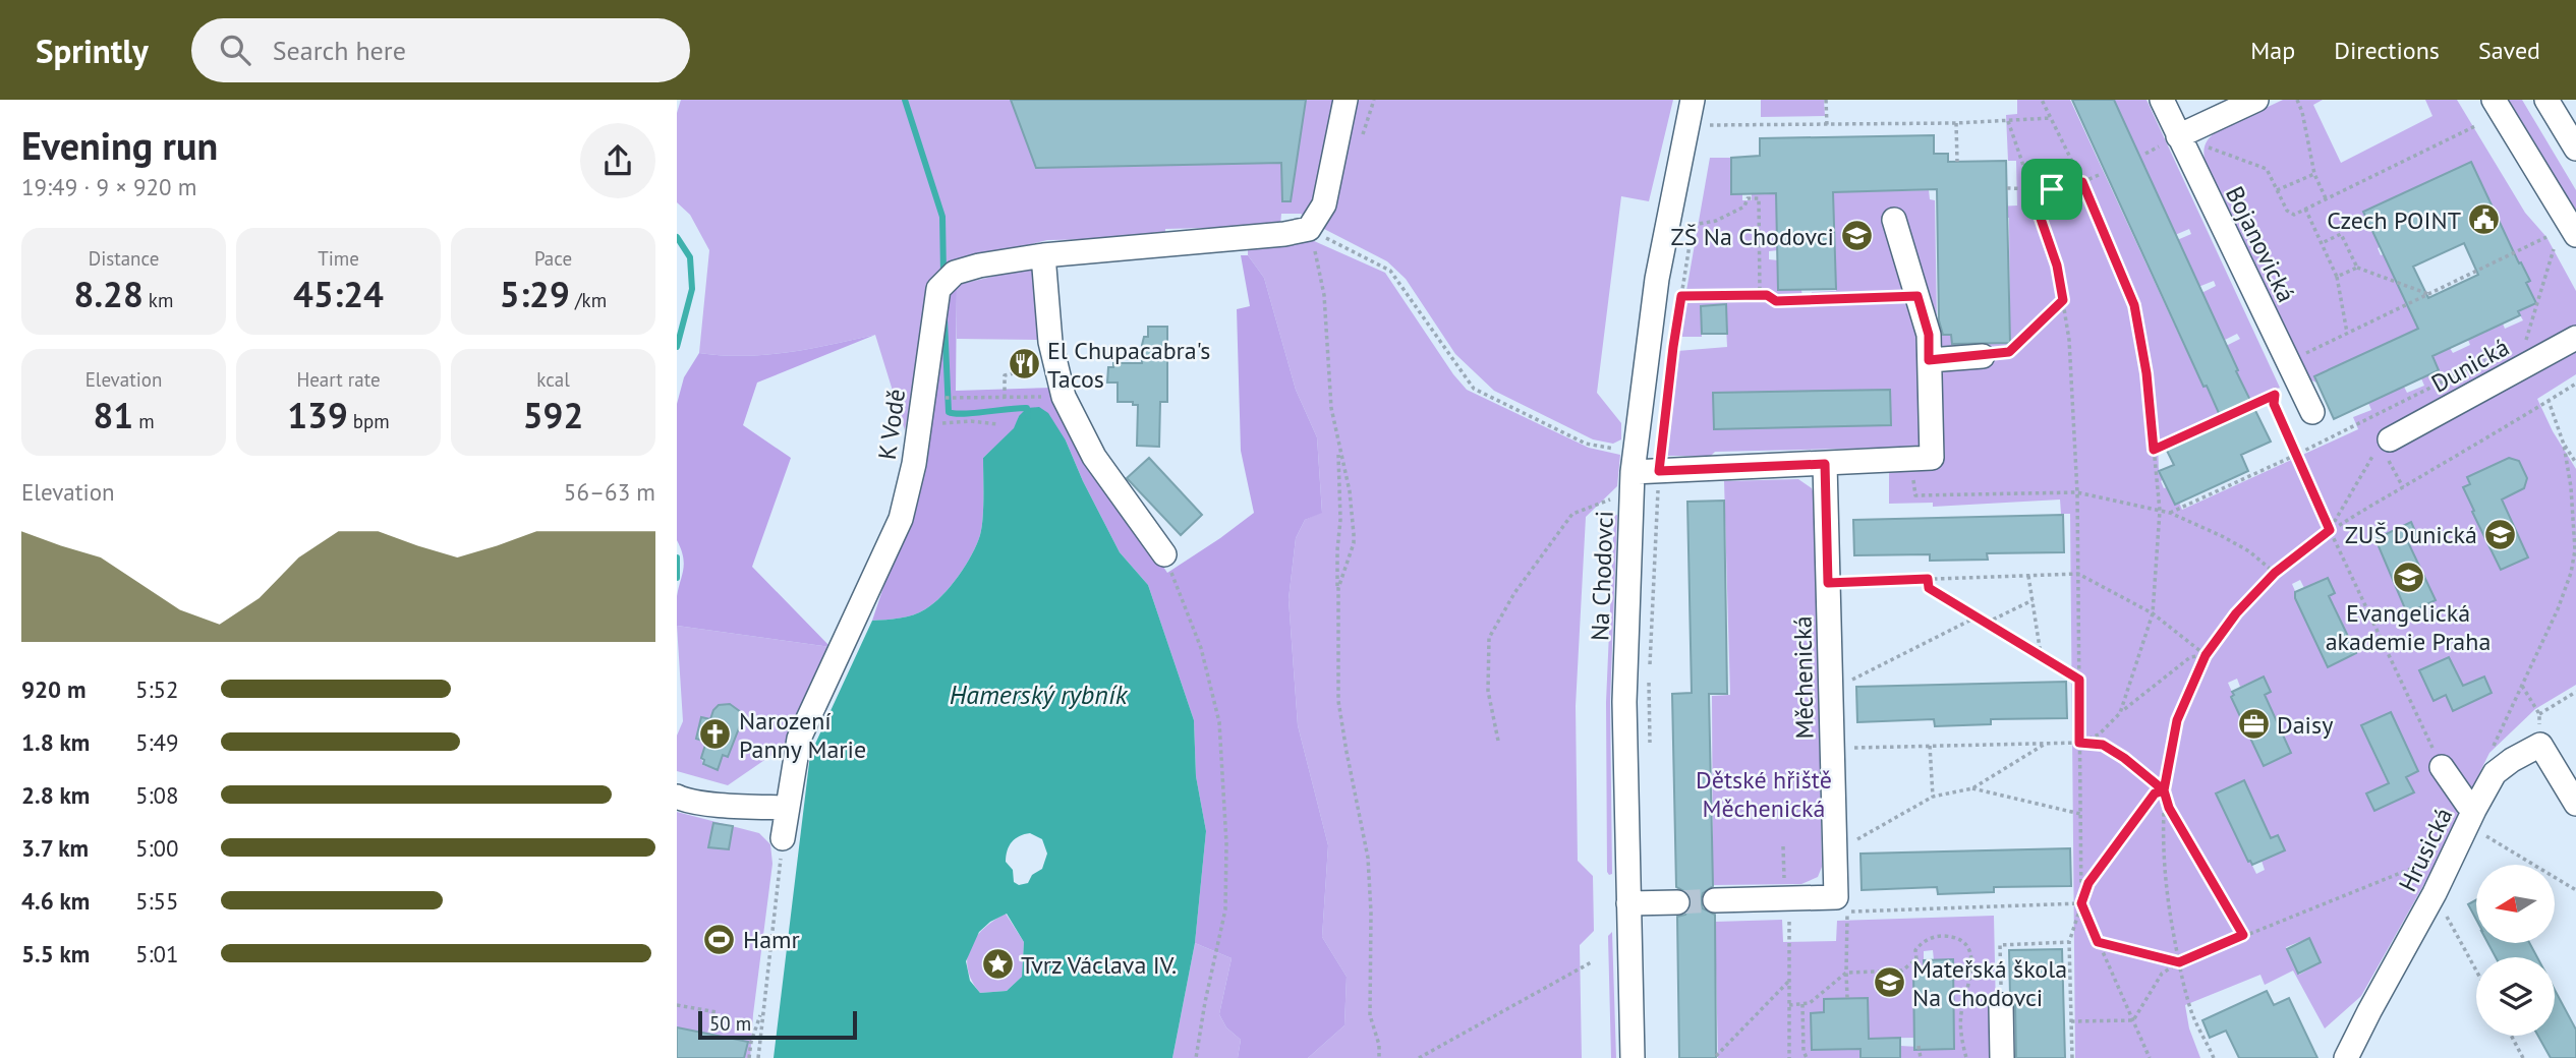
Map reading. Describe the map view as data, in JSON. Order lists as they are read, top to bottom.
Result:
{
  "streets": {
    "street": [
      "Bojanovická",
      "Dunická",
      "K Vodě",
      "Na Chodovci",
      "Měchenická",
      "Hrusická"
    ]
  },
  "water": ["Hamerský rybník"],
  "parks": ["Dětské hřiště Měchenická"],
  "places": {
    "public building": ["Czech POINT"],
    "school or university": [
      "ZŠ Na Chodovci",
      "ZUŠ Dunická",
      "Evangelická akademie Praha",
      "Mateřská škola Na Chodovci"
    ],
    "restaurant": ["El Chupacabra's Tacos"],
    "office": ["Daisy"],
    "church": ["Narození Panny Marie"],
    "sports": ["Hamr"],
    "place": ["Tvrz Václava IV."]
  },
  "scale_bar": "50 m",
  "north": "left",
  "page": {
    "header": "Sprintly",
    "search": "Search here",
    "nav": ["Map", "Directions", "Saved"],
    "heading": ["Evening run", "19:49 · 9 × 920 m"],
    "stats": [
      ["Distance", "8.28 km"],
      ["Time", "45:24"],
      ["Pace", "5:29 /km"],
      ["Elevation", "81 m"],
      ["Heart rate", "139 bpm"],
      ["kcal", "592"]
    ],
    "chart": ["Elevation", "56–63 m"],
    "list": [
      {
        "name": "920 m",
        "note": "5:52"
      },
      {
        "name": "1.8 km",
        "note": "5:49"
      },
      {
        "name": "2.8 km",
        "note": "5:08"
      },
      {
        "name": "3.7 km",
        "note": "5:00"
      },
      {
        "name": "4.6 km",
        "note": "5:55"
      },
      {
        "name": "5.5 km",
        "note": "5:01"
      }
    ],
    "scale": "50 m"
  }
}
